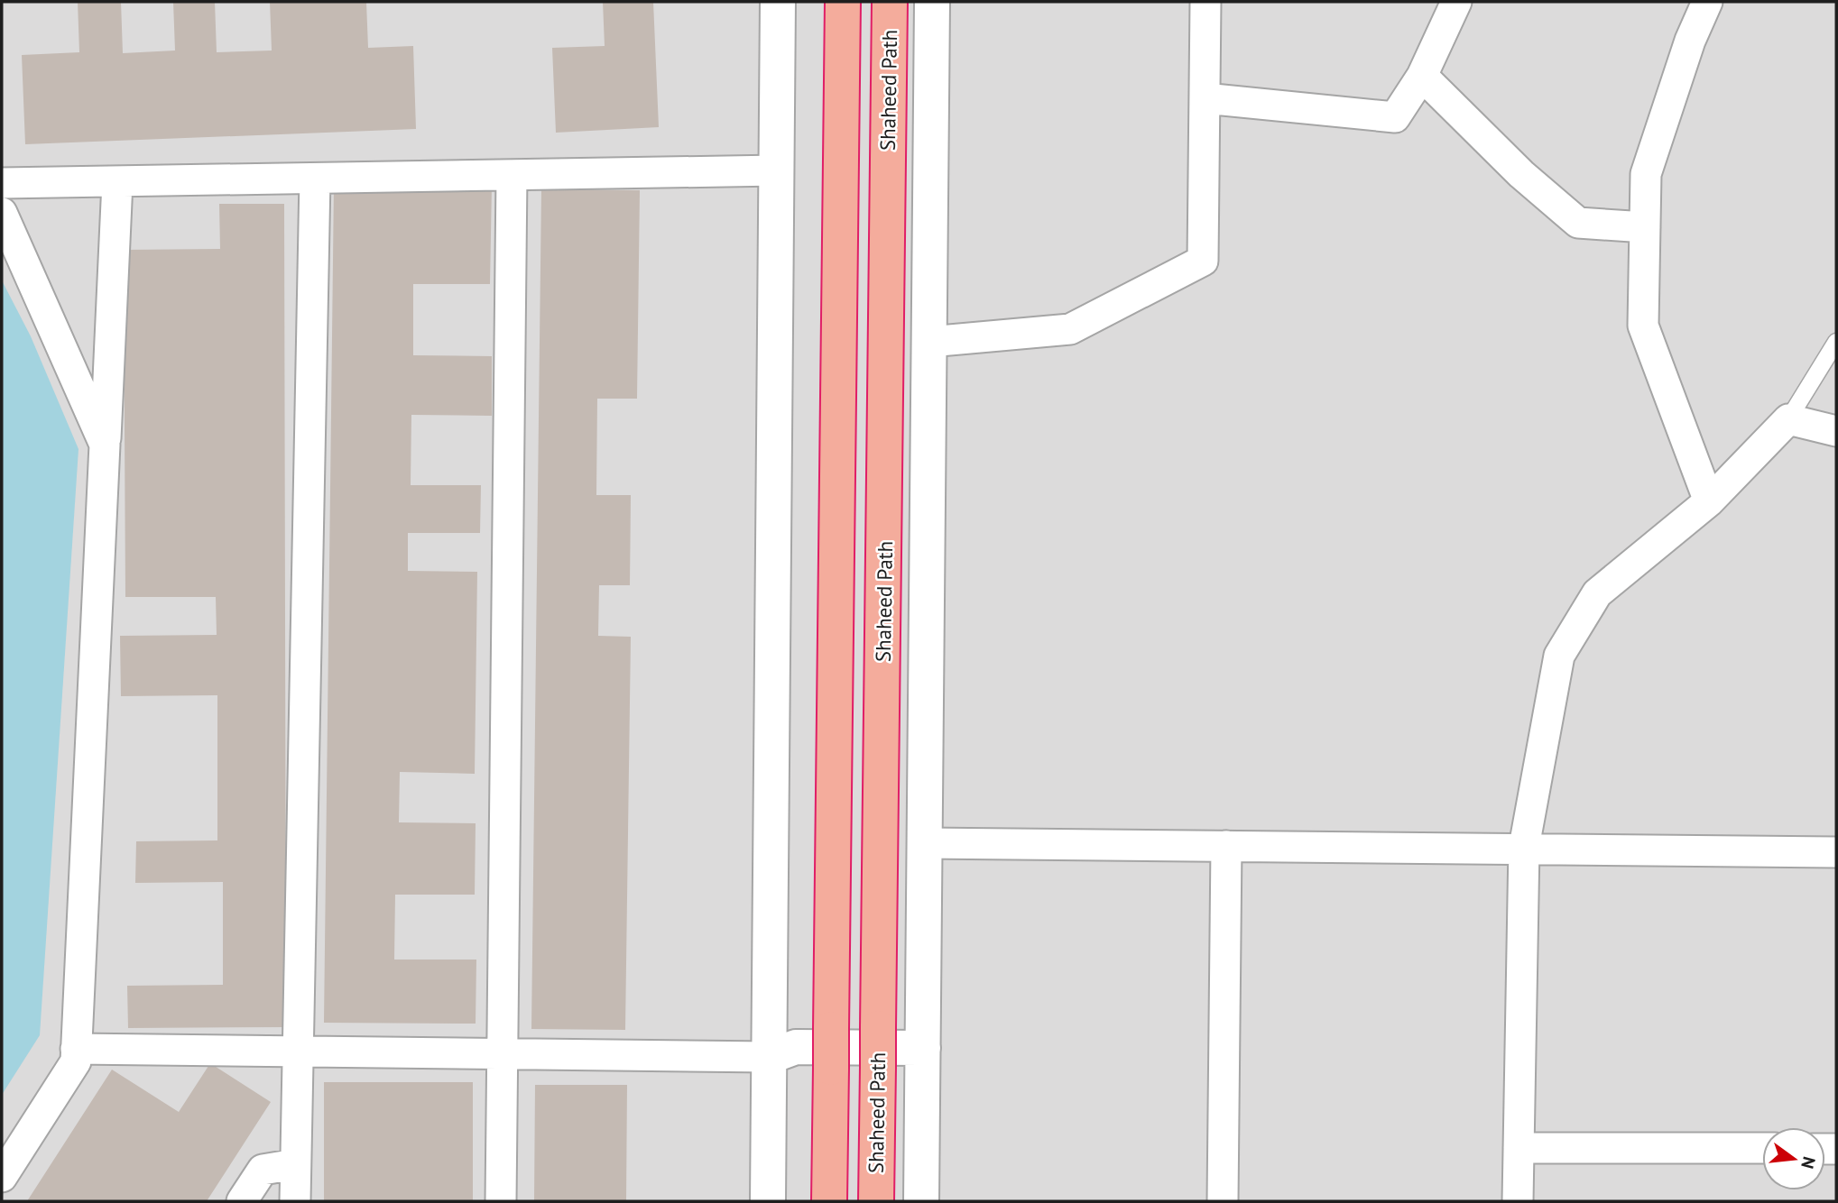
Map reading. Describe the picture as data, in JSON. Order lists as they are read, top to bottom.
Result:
{
  "streets": {
    "highway": ["Shaheed Path"]
  },
  "north": "right"
}
